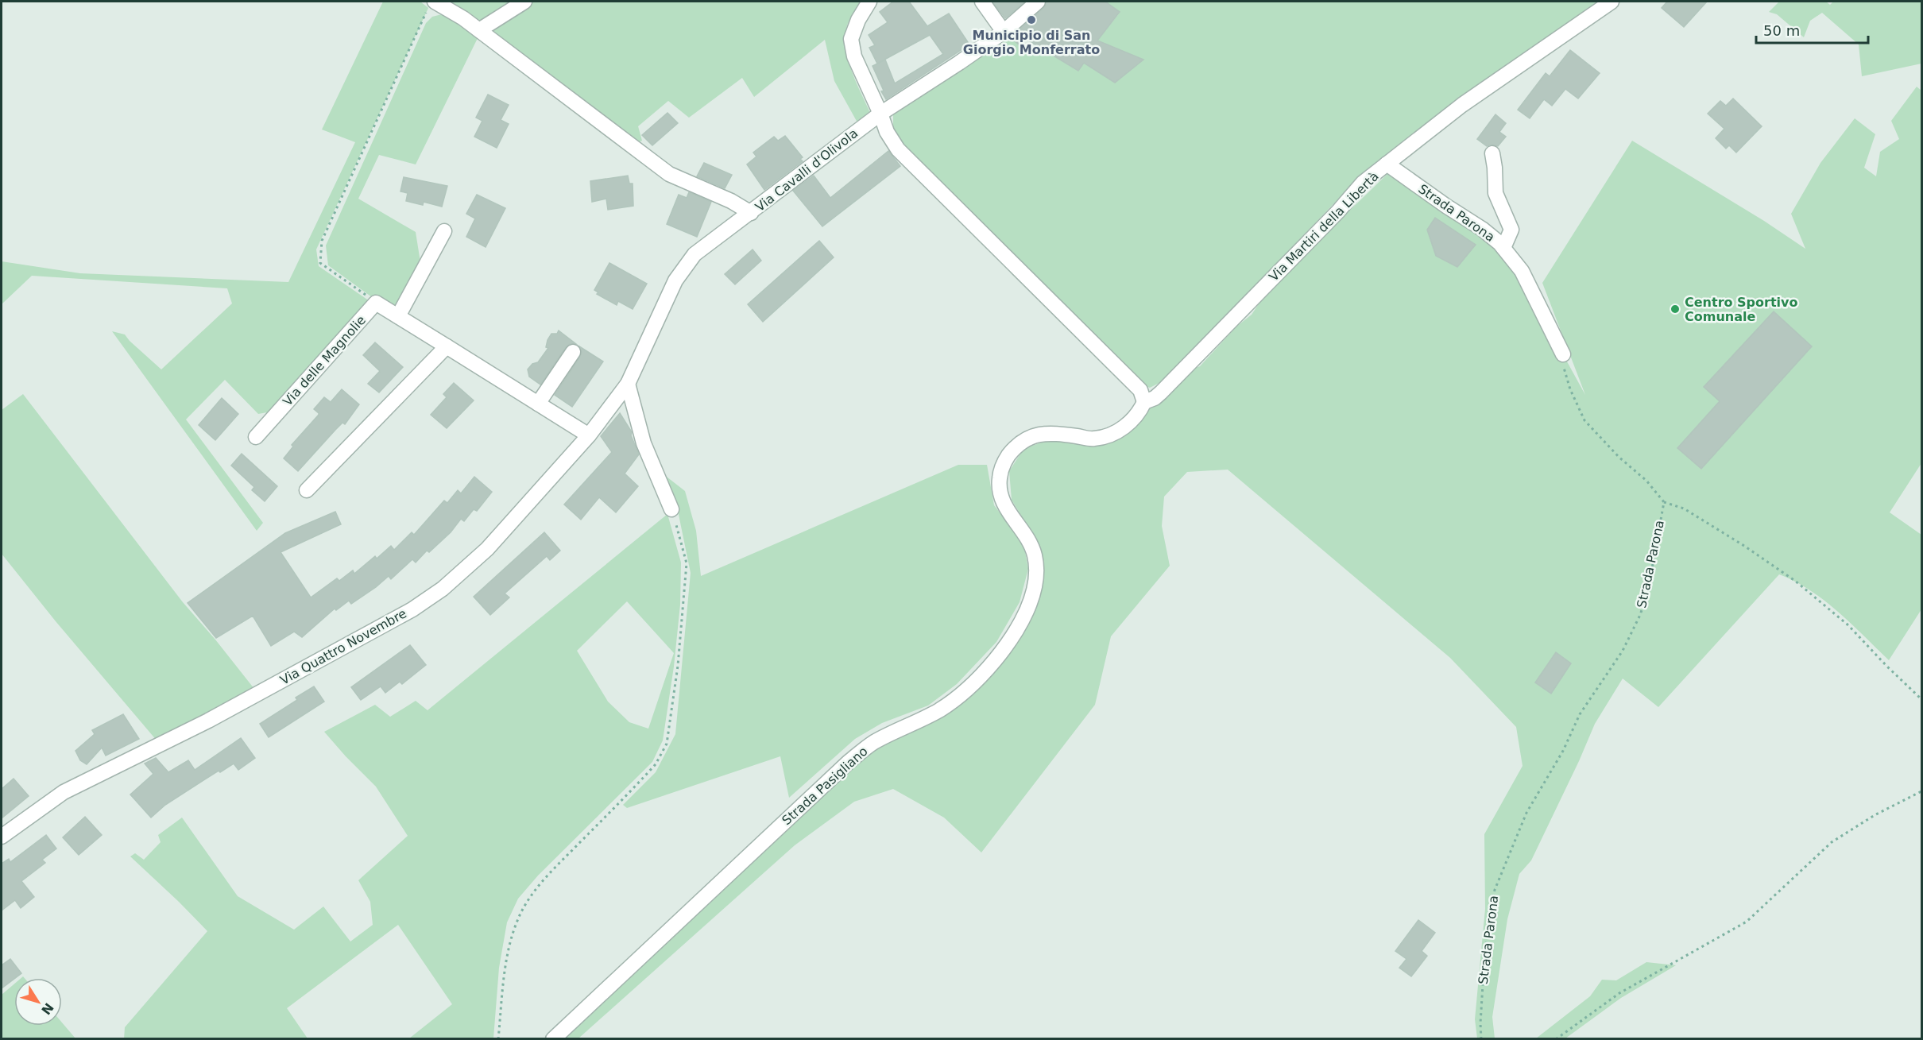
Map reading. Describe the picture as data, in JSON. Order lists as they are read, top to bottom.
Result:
{
  "streets": {
    "street": [
      "Via Cavalli d'Olivola",
      "Strada Parona",
      "Via Martiri della Libertà",
      "Via delle Magnolie",
      "Via Quattro Novembre",
      "Strada Pasigliano"
    ]
  },
  "crossings": [
    ["Via Cavalli d'Olivola", "Via Quattro Novembre"],
    ["Strada Parona", "Via Martiri della Libertà"],
    ["Via Martiri della Libertà", "Strada Pasigliano"]
  ],
  "places": ["Municipio di San Giorgio Monferrato", "Centro Sportivo Comunale"],
  "scale_bar": "50 m",
  "north": "bottom right"
}
